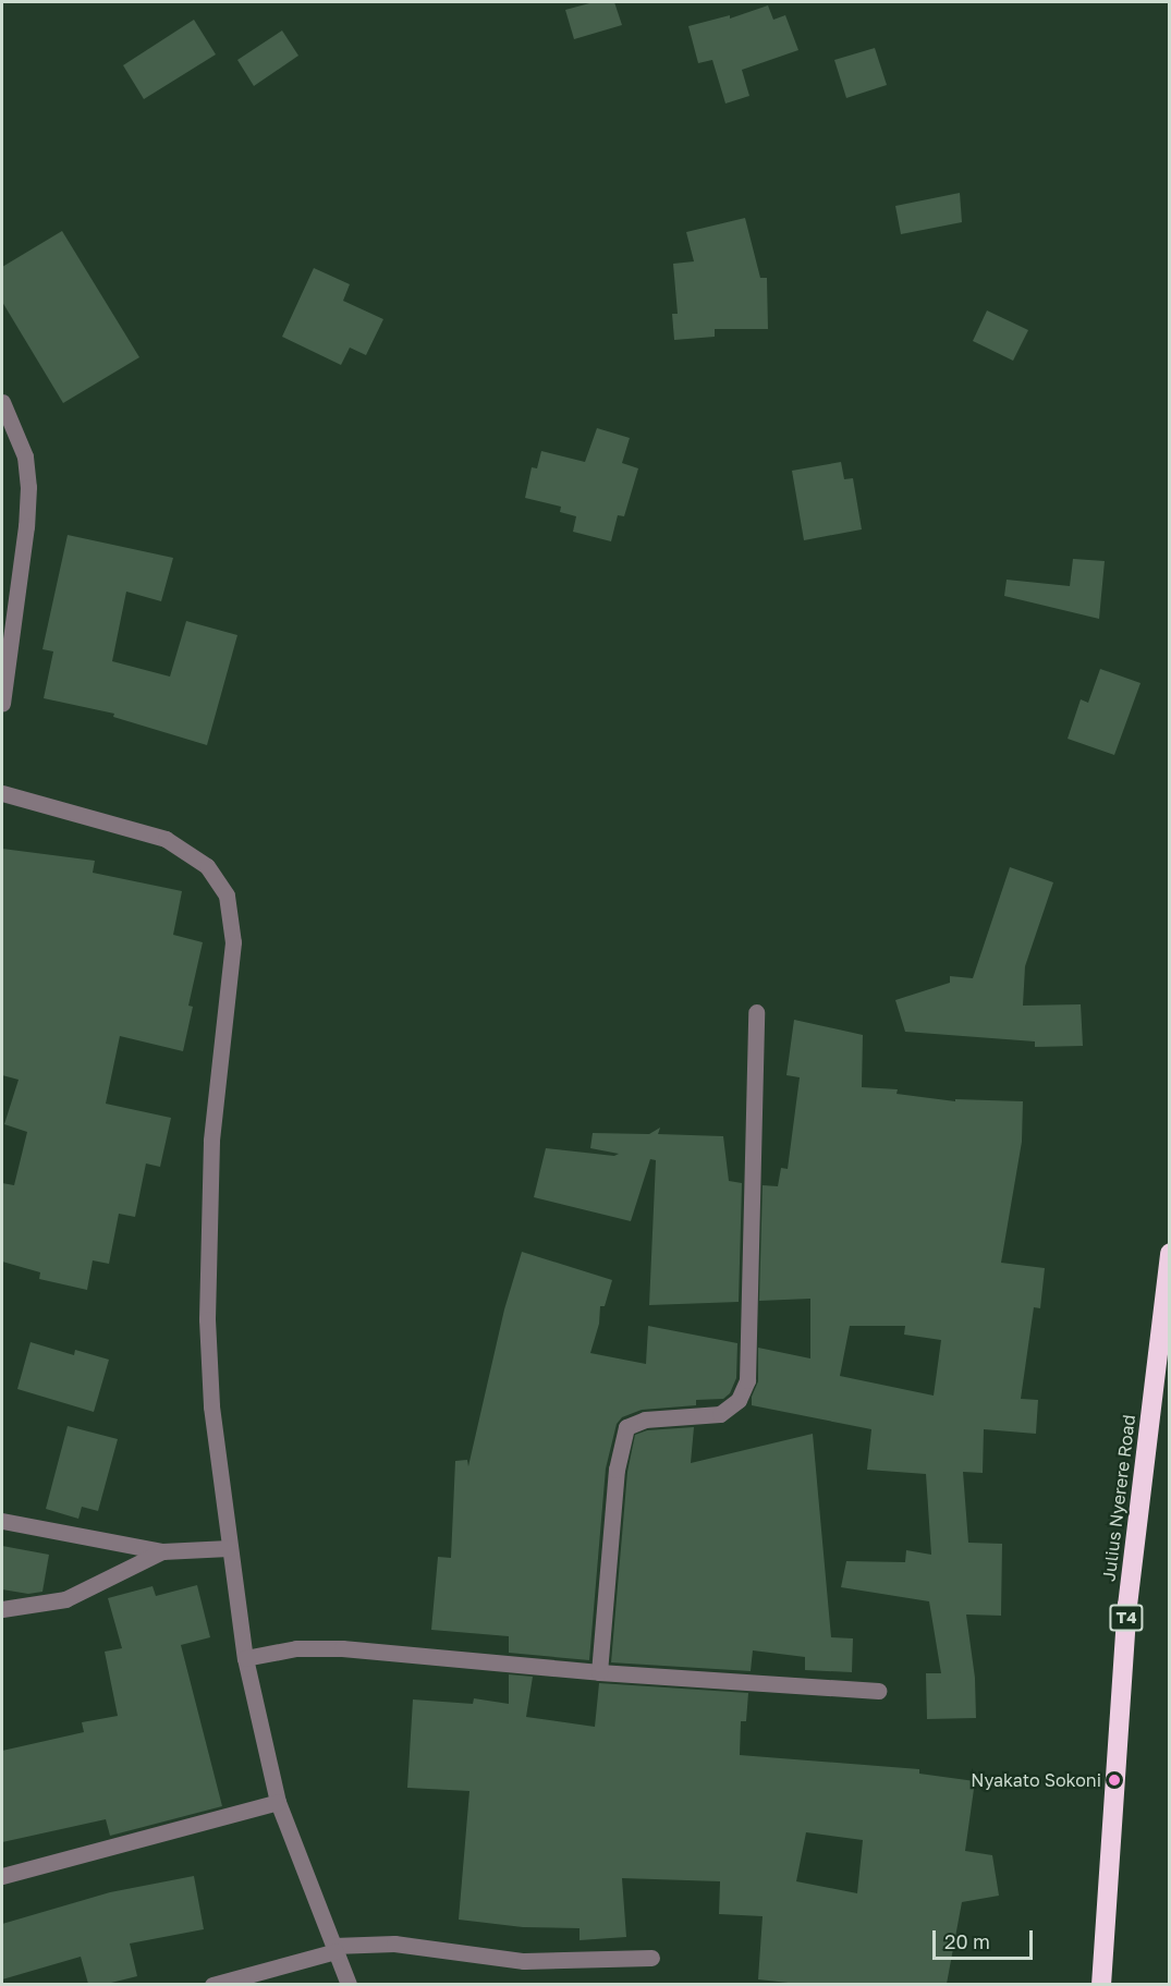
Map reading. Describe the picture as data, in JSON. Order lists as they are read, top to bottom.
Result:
{
  "streets": {
    "highway": ["Julius Nyerere Road", "T4"]
  },
  "places": ["Nyakato Sokoni"],
  "scale_bar": "20 m"
}
